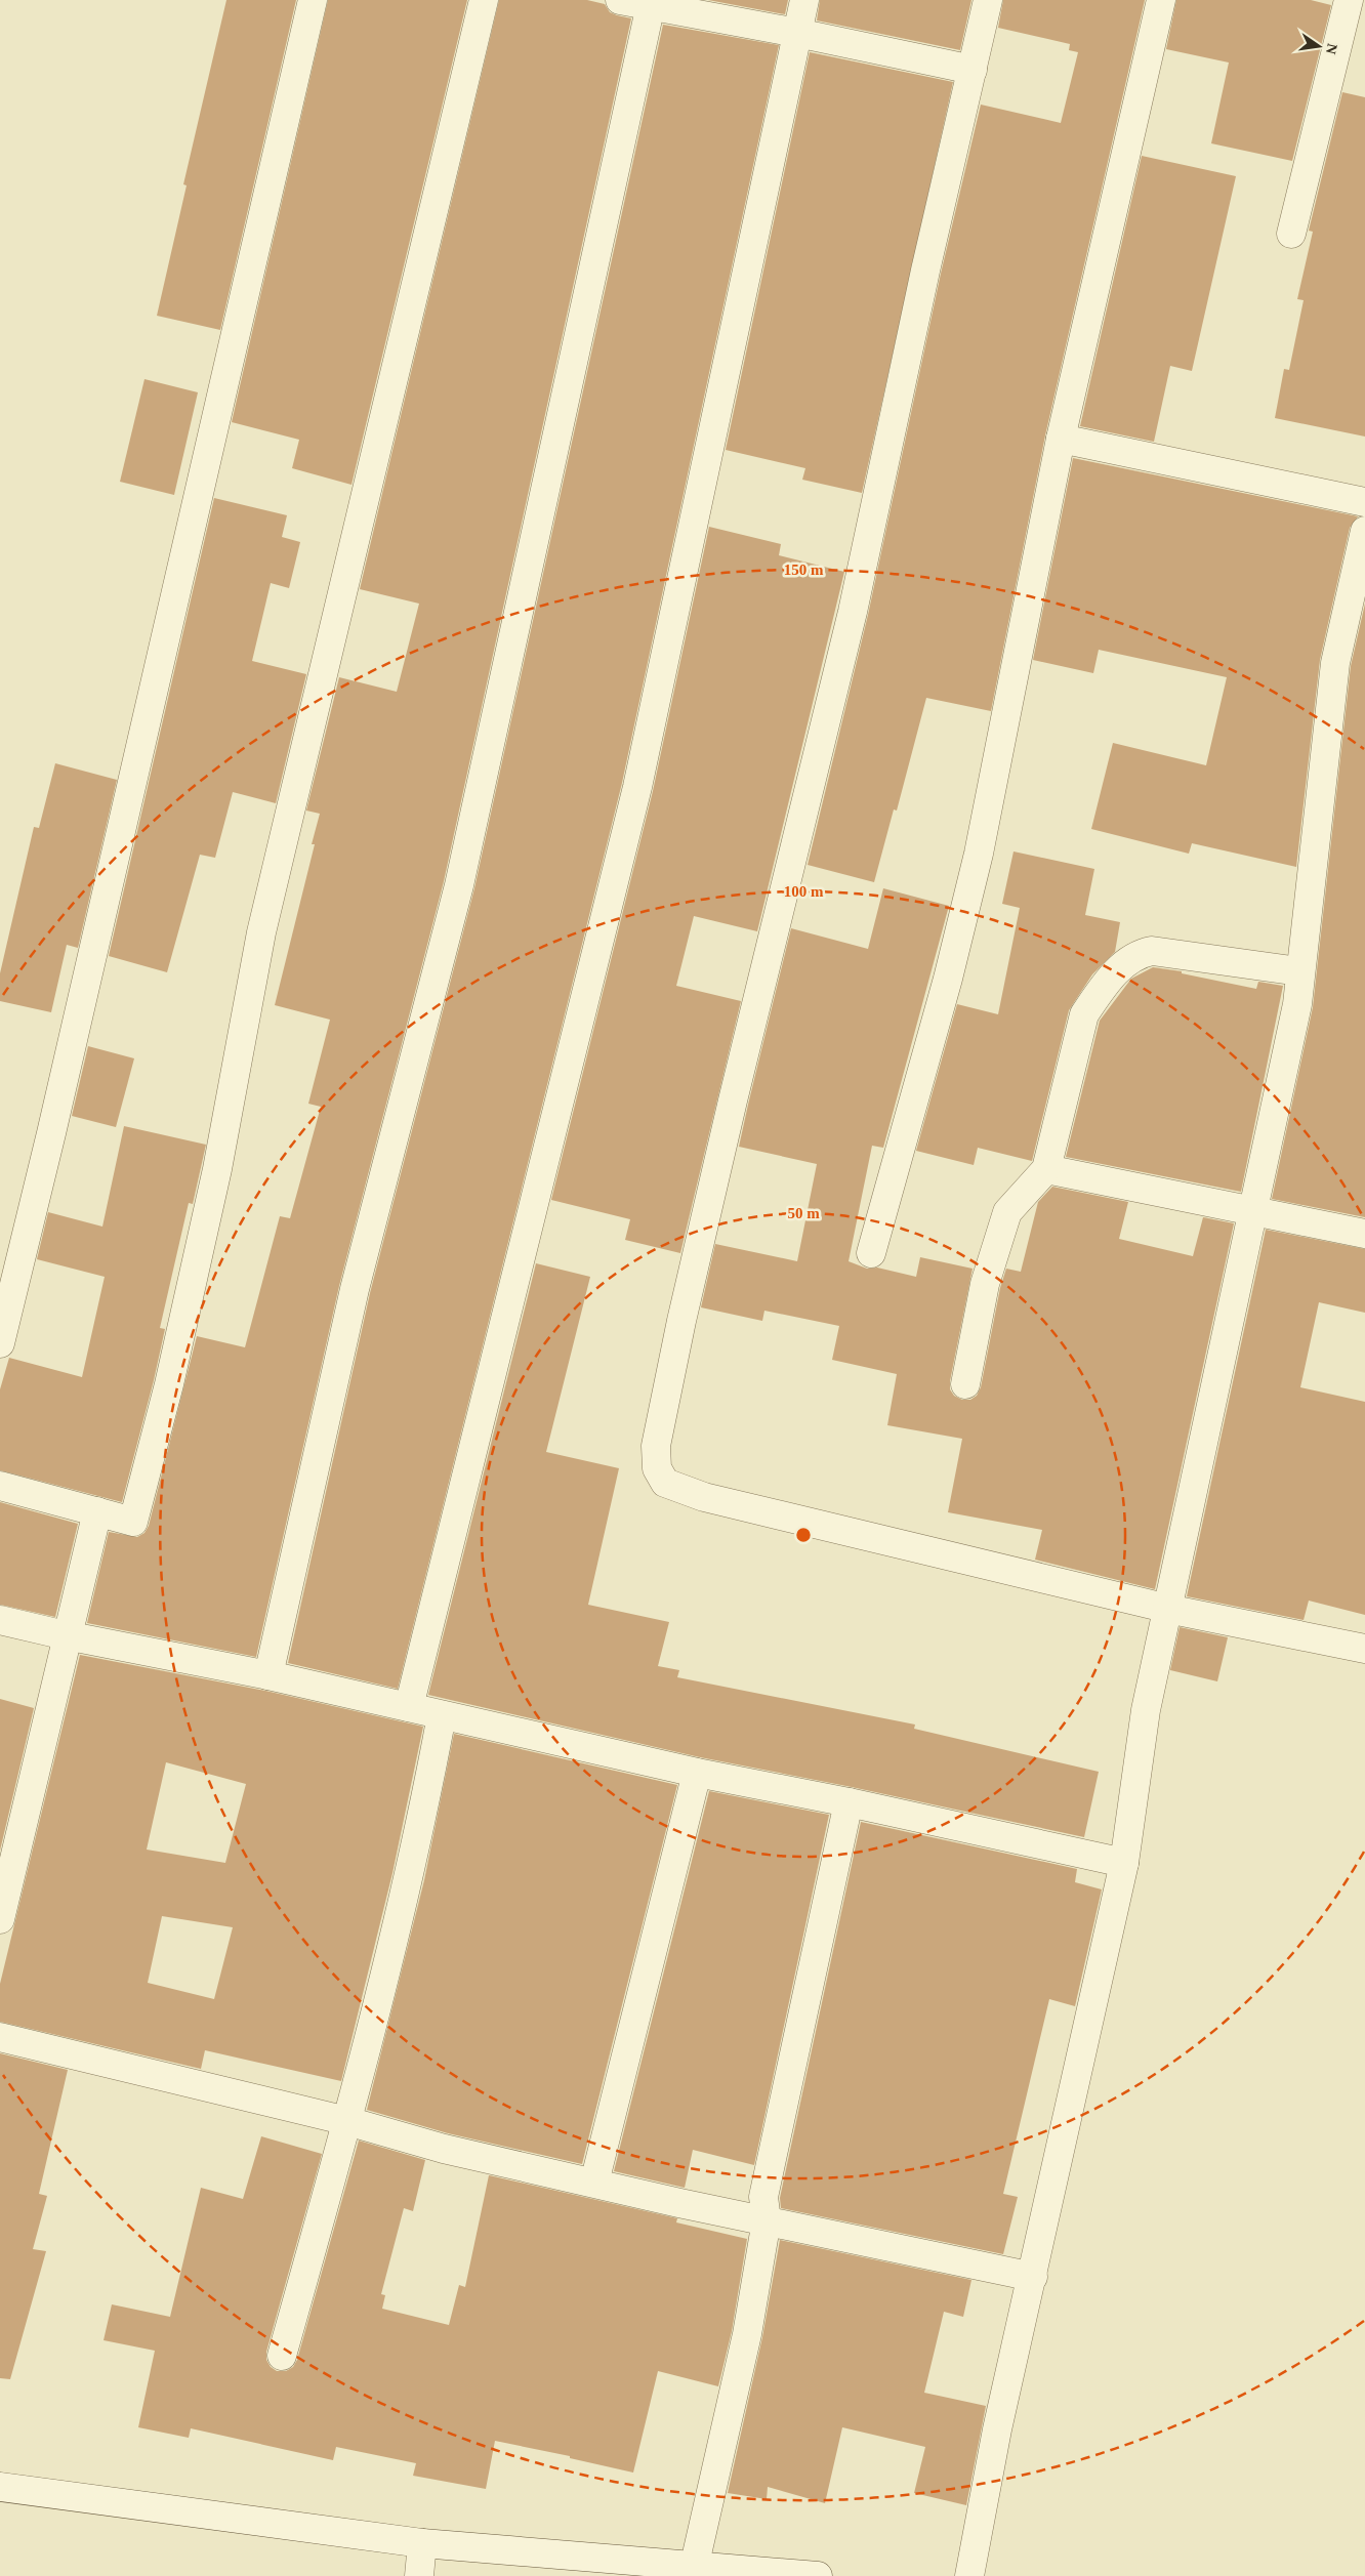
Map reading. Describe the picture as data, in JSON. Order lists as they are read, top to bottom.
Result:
{
  "north": "right",
  "rings": ["150 m", "100 m", "50 m"]
}
